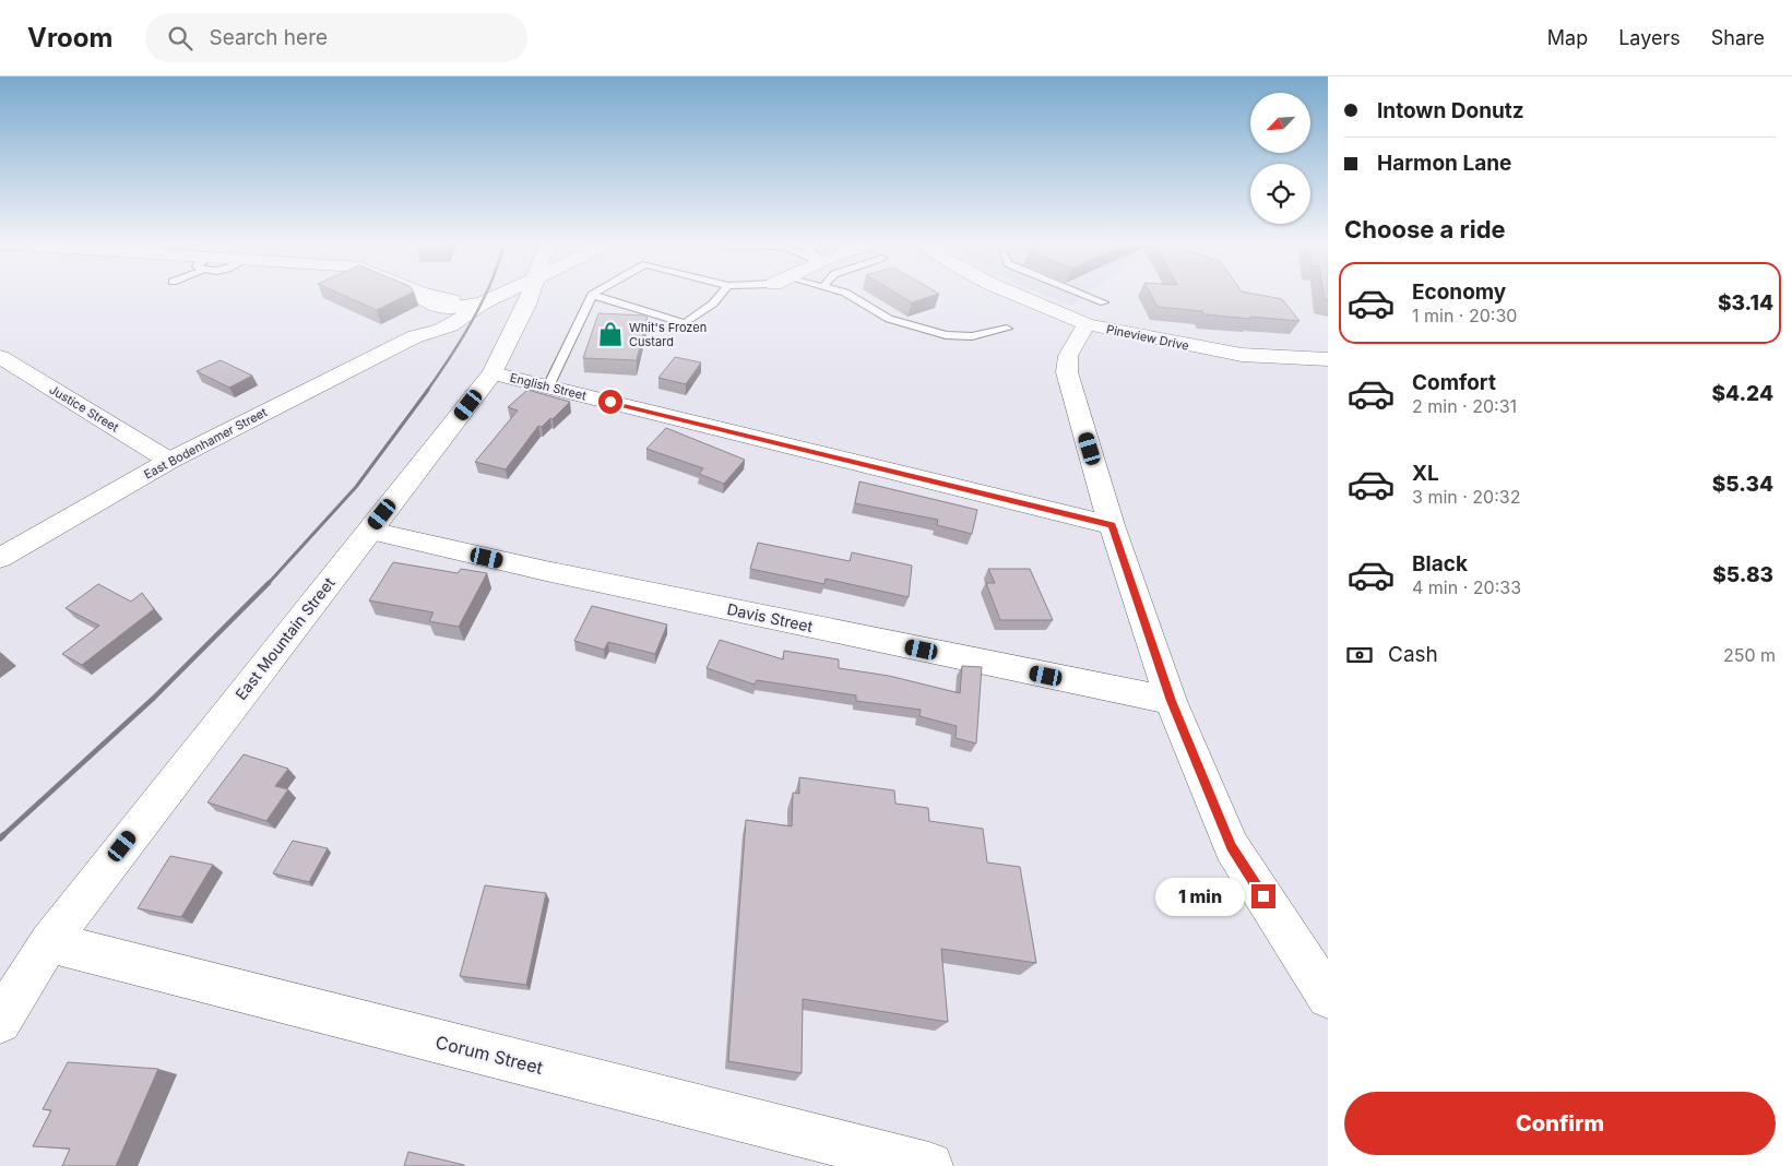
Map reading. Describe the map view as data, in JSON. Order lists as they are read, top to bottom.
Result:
{
  "streets": {
    "street": [
      "Pineview Drive",
      "English Street",
      "Justice Street",
      "East Bodenhamer Street",
      "Davis Street",
      "East Mountain Street",
      "Corum Street"
    ]
  },
  "crossings": [
    ["English Street", "East Mountain Street"],
    ["Justice Street", "East Bodenhamer Street"],
    ["Davis Street", "East Mountain Street"],
    ["East Mountain Street", "Corum Street"]
  ],
  "places": {
    "shop": ["Whit's Frozen Custard"]
  },
  "north": "bottom left",
  "page": {
    "header": "Vroom",
    "search": "Search here",
    "nav": ["Map", "Layers", "Share"],
    "banner": ["Intown Donutz", "Harmon Lane"],
    "heading": "Choose a ride",
    "list": [
      {
        "name": "Economy",
        "note": "1 min · 20:30",
        "value": "$3.14"
      },
      {
        "name": "Comfort",
        "note": "2 min · 20:31",
        "value": "$4.24"
      },
      {
        "name": "XL",
        "note": "3 min · 20:32",
        "value": "$5.34"
      },
      {
        "name": "Black",
        "note": "4 min · 20:33",
        "value": "$5.83"
      }
    ],
    "pay": ["Cash", "250 m"],
    "bubble": "1 min",
    "buttons": "Confirm"
  }
}
